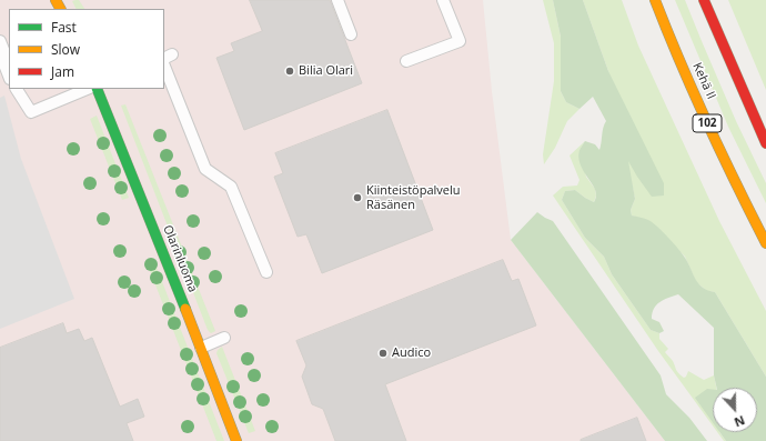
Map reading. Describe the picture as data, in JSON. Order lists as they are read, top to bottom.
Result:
{
  "streets": {
    "main road": ["Kehä II", "102", "Olarinluoma"]
  },
  "places": ["Bilia Olari", "Kiinteistöpalvelu Räsänen", "Audico"],
  "legend": ["Fast", "Slow", "Jam"],
  "north": "bottom"
}
